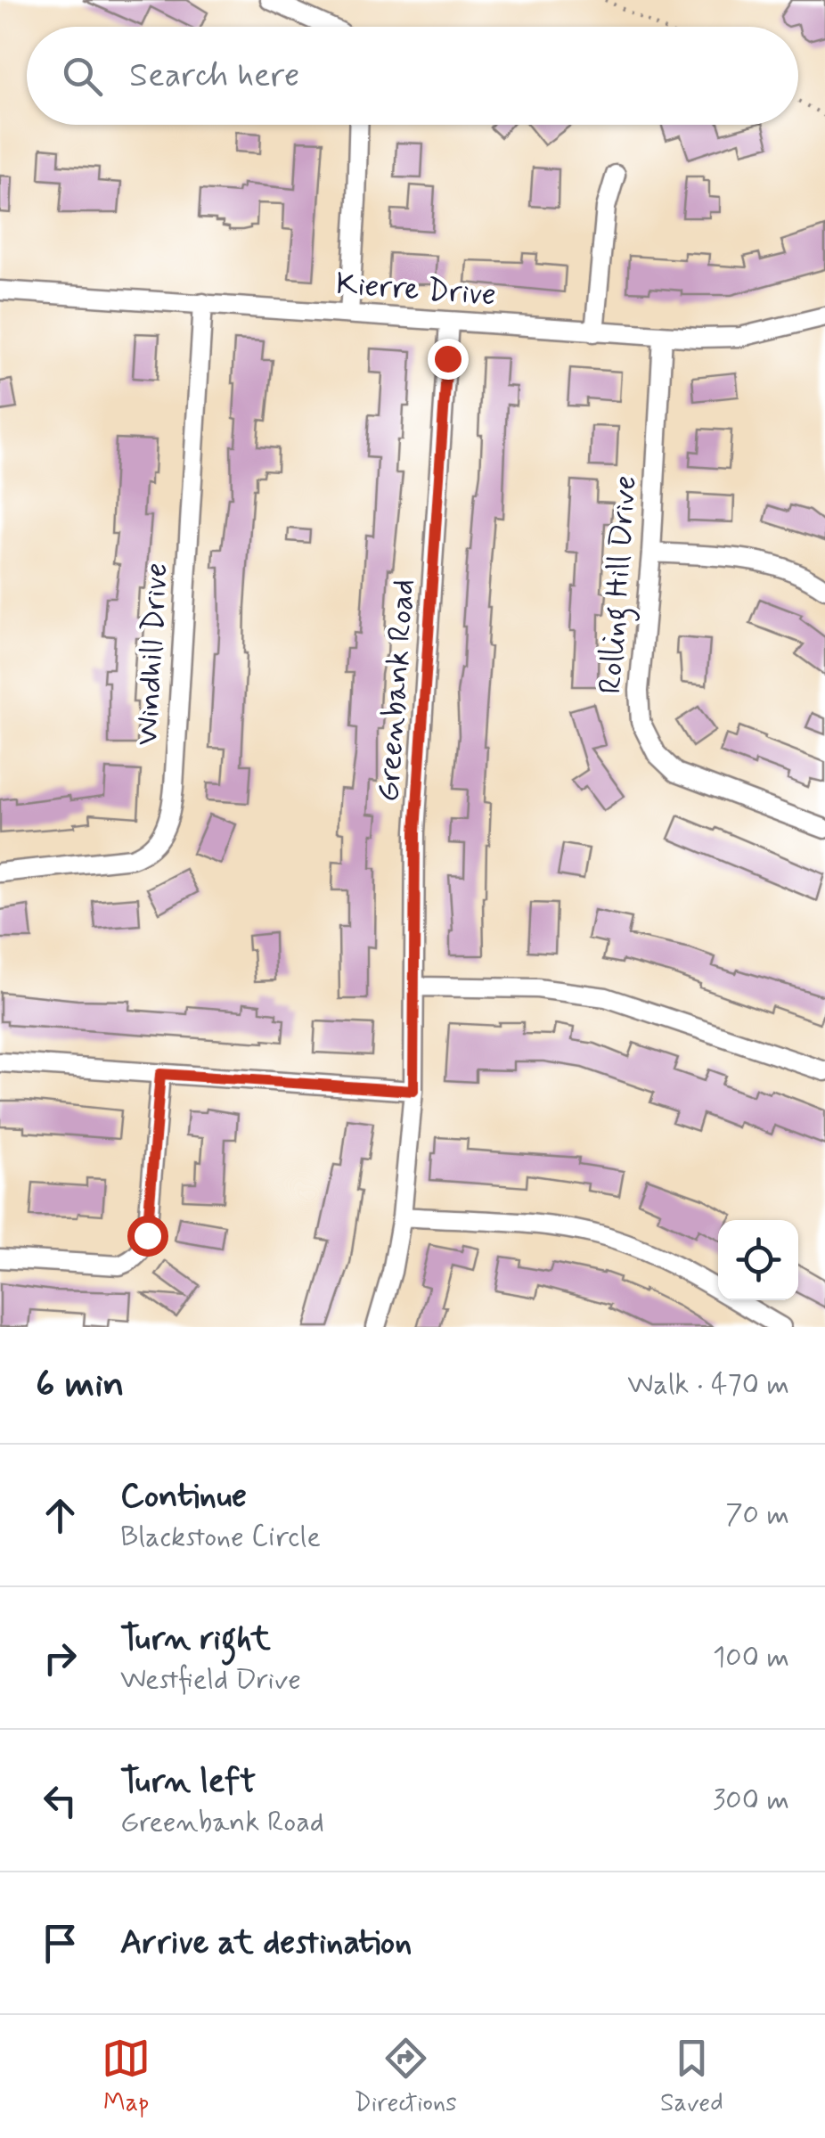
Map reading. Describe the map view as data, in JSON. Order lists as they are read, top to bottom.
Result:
{
  "streets": {
    "street": [
      "Kierre Drive",
      "Rolling Hill Drive",
      "Windhill Drive",
      "Greenbank Road"
    ]
  },
  "crossings": [
    ["Kierre Drive", "Rolling Hill Drive"],
    ["Kierre Drive", "Windhill Drive"],
    ["Kierre Drive", "Greenbank Road"]
  ],
  "page": {
    "search": "Search here",
    "heading": ["6 min", "Walk · 470 m"],
    "list": [
      ["Continue", "Blackstone Circle", "70 m"],
      ["Turn right", "Westfield Drive", "100 m"],
      ["Turn left", "Greenbank Road", "300 m"],
      "Arrive at destination"
    ],
    "nav": ["Map", "Directions", "Saved"]
  }
}
